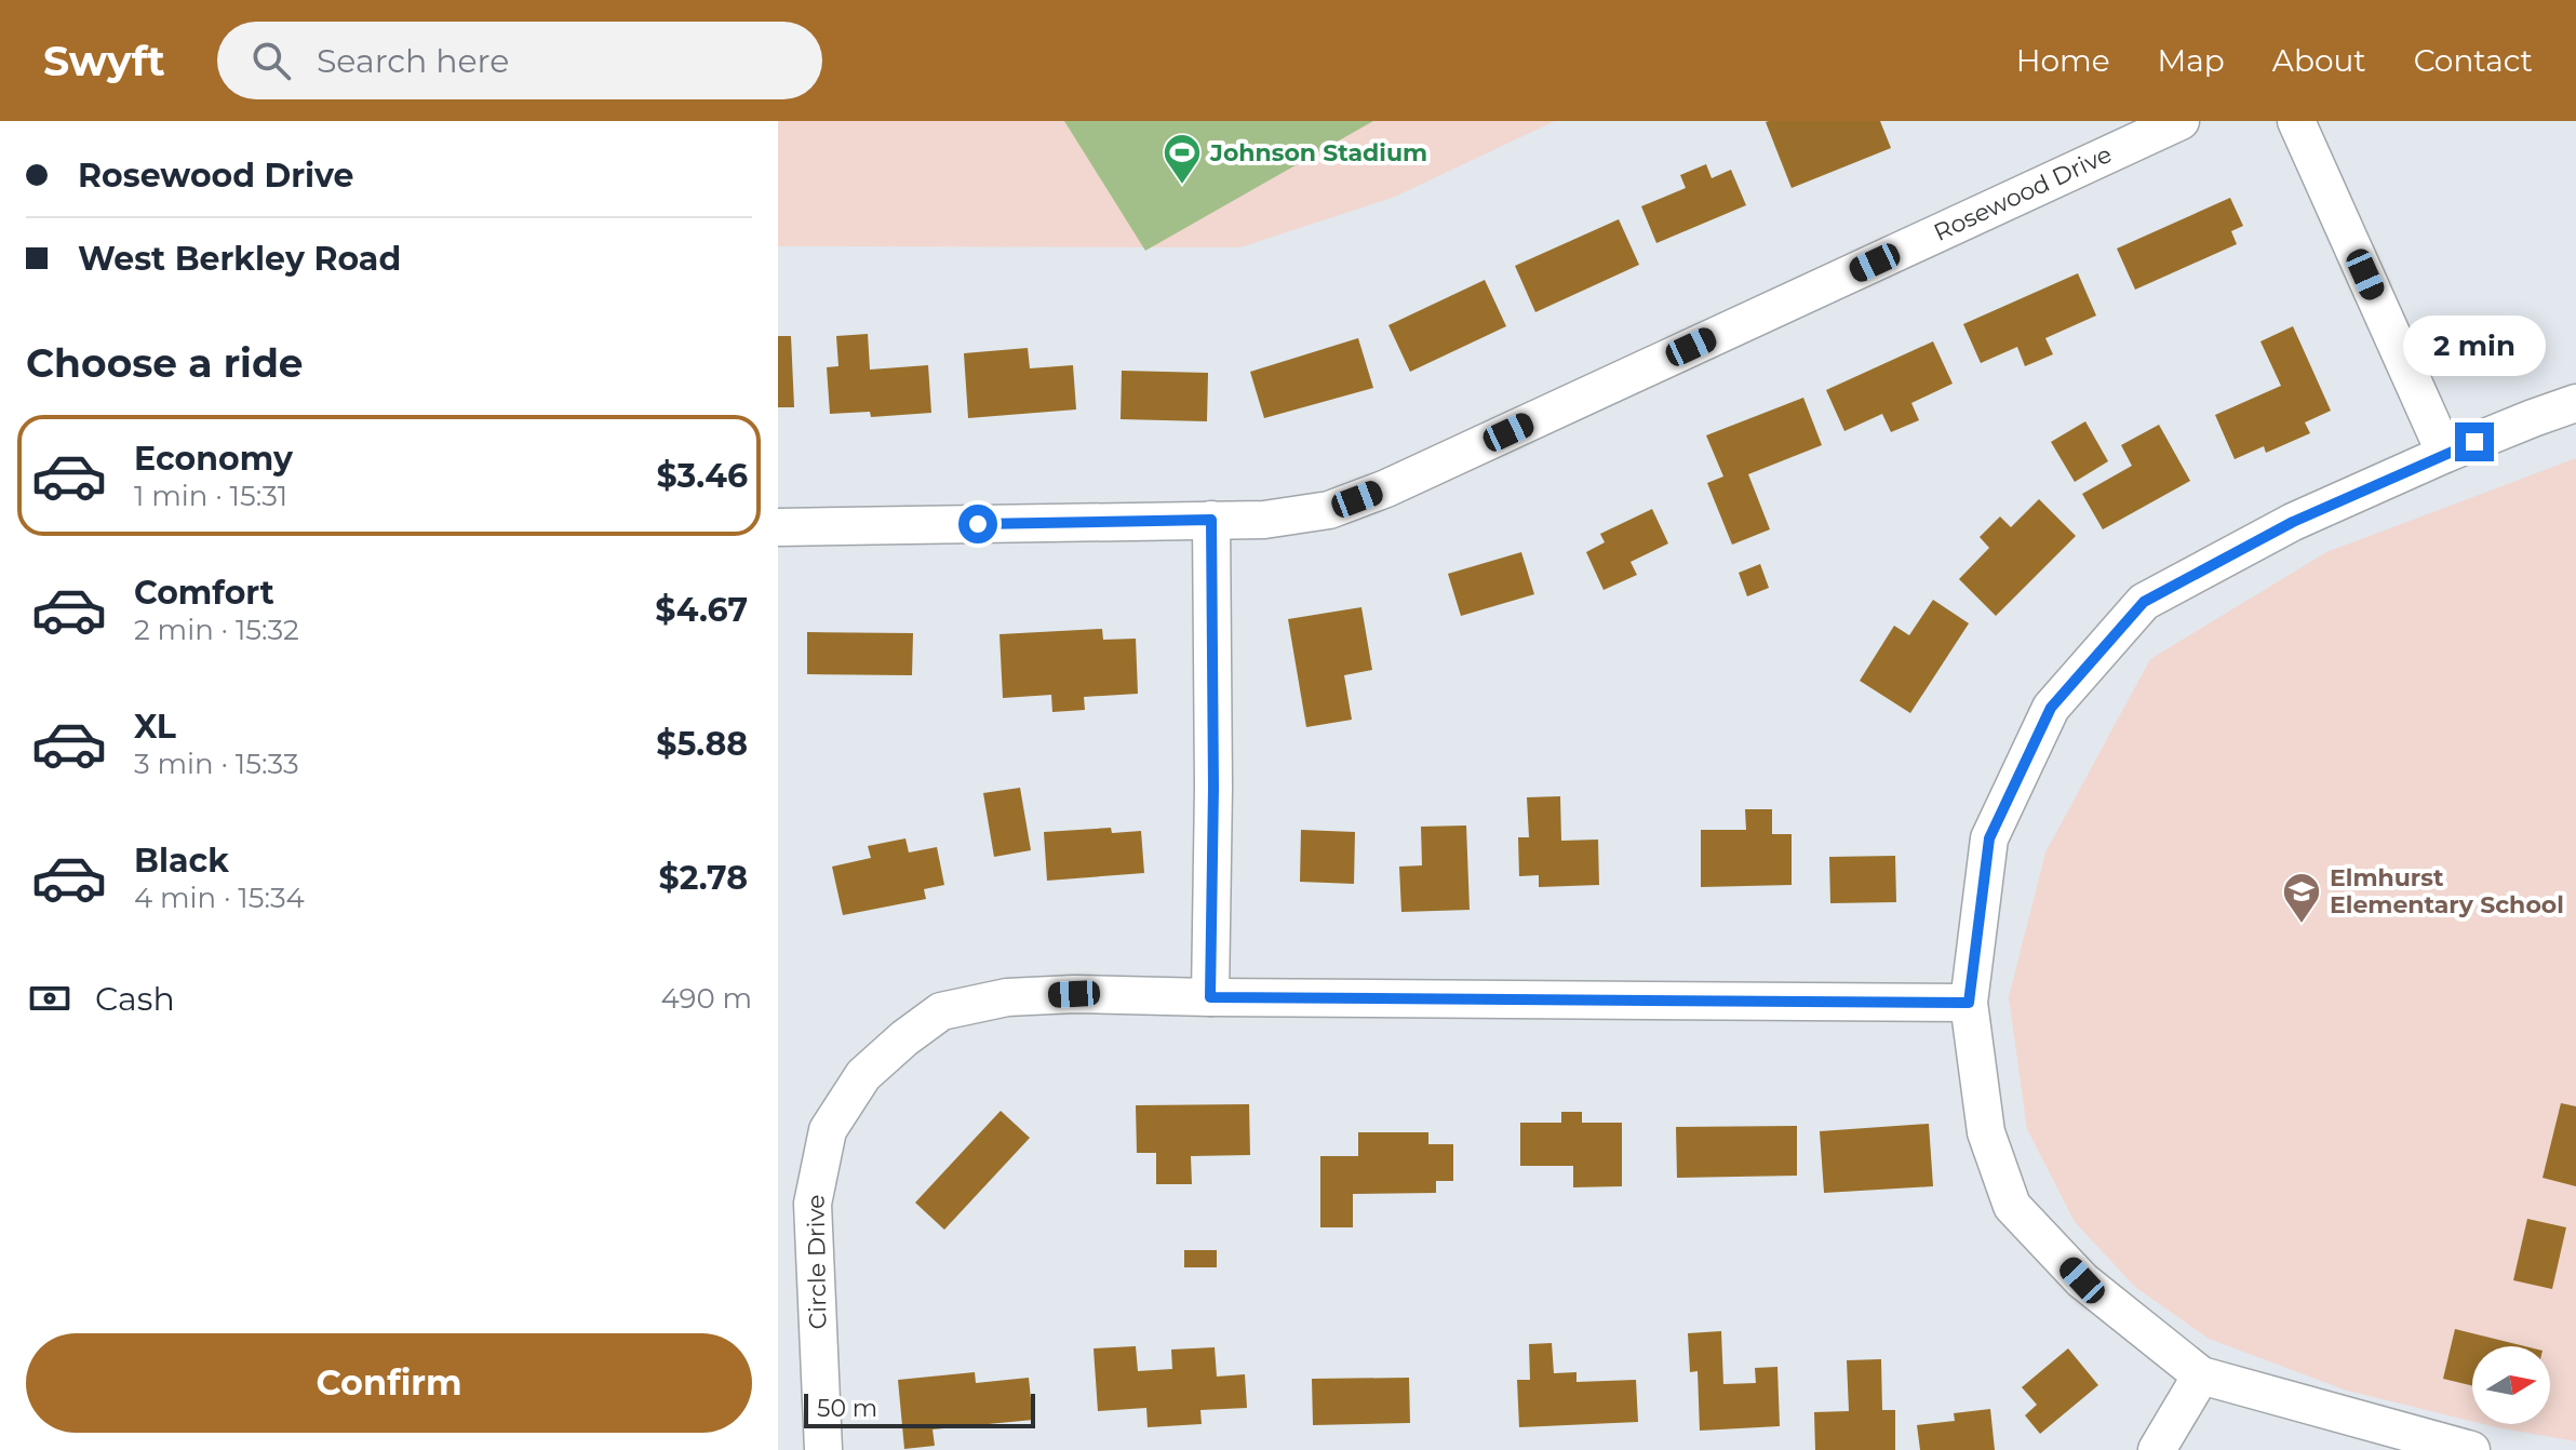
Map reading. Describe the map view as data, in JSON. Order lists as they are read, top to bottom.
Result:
{
  "streets": {
    "street": ["Rosewood Drive", "Circle Drive"]
  },
  "places": {
    "sports": ["Johnson Stadium"],
    "school or university": ["Elmhurst Elementary School"]
  },
  "scale_bar": "50 m",
  "north": "right",
  "page": {
    "header": "Swyft",
    "search": "Search here",
    "nav": [
      "Home",
      "Map",
      "About",
      "Contact"
    ],
    "banner": ["Rosewood Drive", "West Berkley Road"],
    "heading": "Choose a ride",
    "bubble": "2 min",
    "list": [
      {
        "name": "Economy",
        "note": "1 min · 15:31",
        "value": "$3.46"
      },
      {
        "name": "Comfort",
        "note": "2 min · 15:32",
        "value": "$4.67"
      },
      {
        "name": "XL",
        "note": "3 min · 15:33",
        "value": "$5.88"
      },
      {
        "name": "Black",
        "note": "4 min · 15:34",
        "value": "$2.78"
      }
    ],
    "pay": ["Cash", "490 m"],
    "buttons": "Confirm",
    "scale": "50 m"
  }
}
